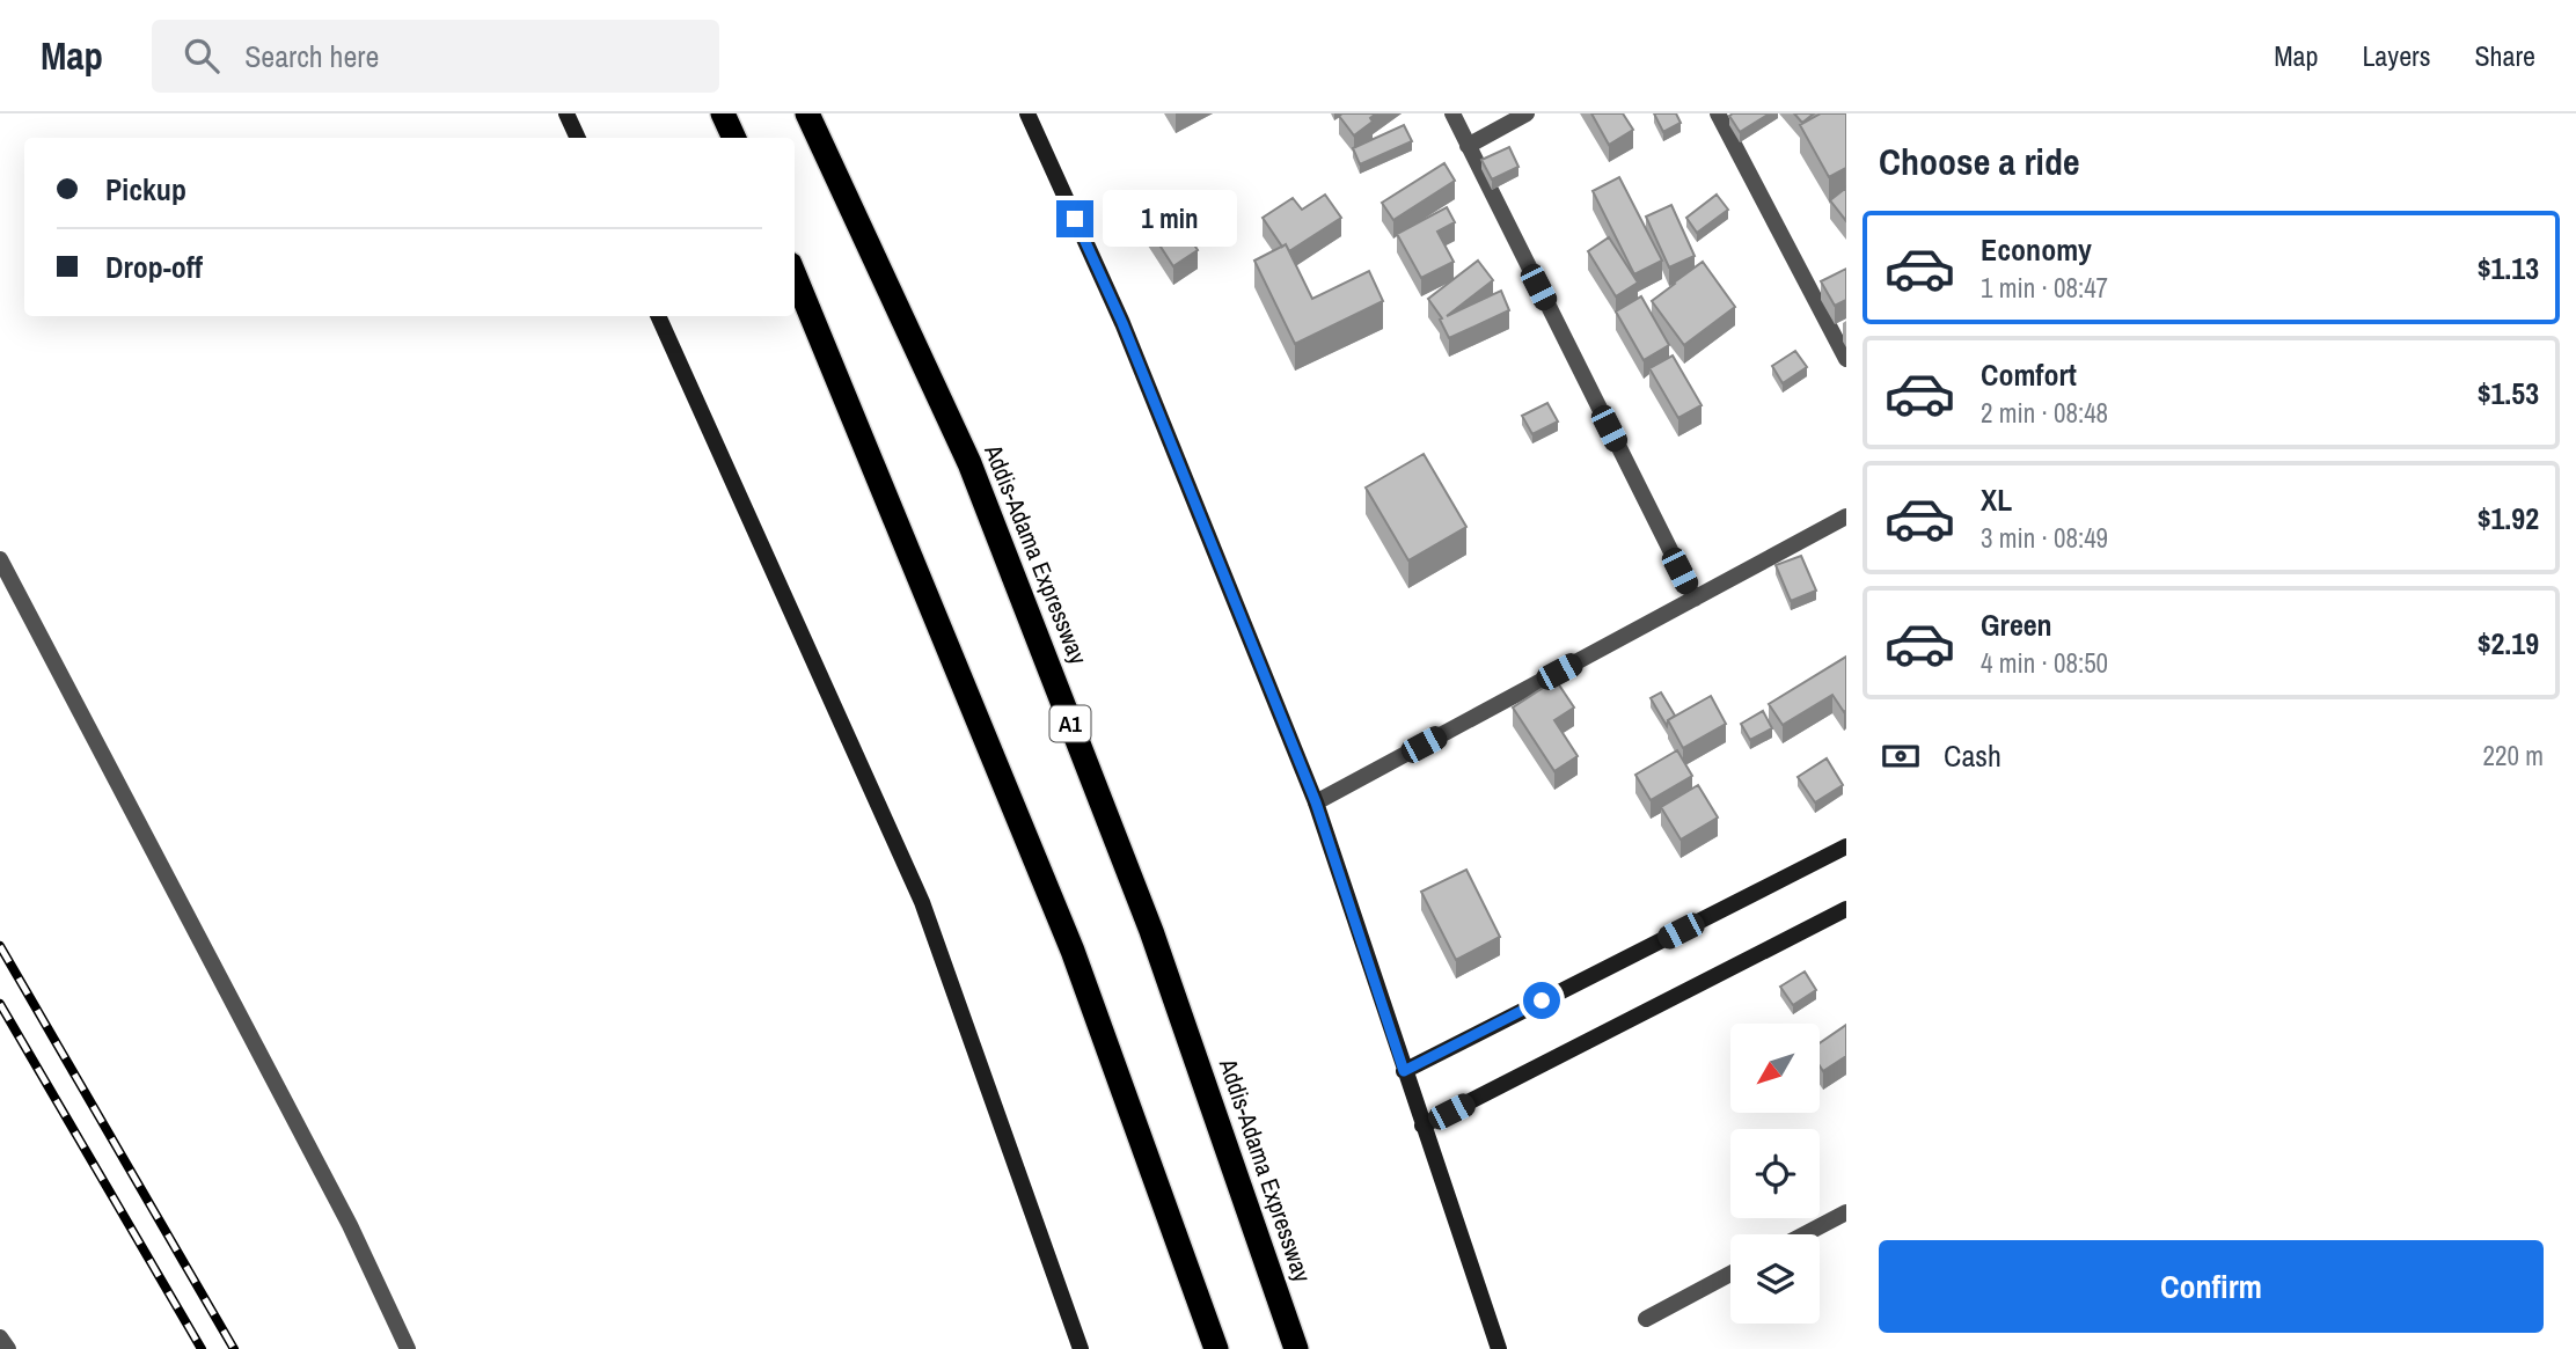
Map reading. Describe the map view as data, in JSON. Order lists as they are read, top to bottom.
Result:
{
  "streets": {
    "highway": ["Addis-Adama Expressway", "A1"]
  },
  "north": "bottom left",
  "page": {
    "header": "Map",
    "search": "Search here",
    "nav": ["Map", "Layers", "Share"],
    "heading": "Choose a ride",
    "banner": ["Pickup", "Drop-off"],
    "bubble": "1 min",
    "list": [
      {
        "name": "Economy",
        "note": "1 min · 08:47",
        "value": "$1.13"
      },
      {
        "name": "Comfort",
        "note": "2 min · 08:48",
        "value": "$1.53"
      },
      {
        "name": "XL",
        "note": "3 min · 08:49",
        "value": "$1.92"
      },
      {
        "name": "Green",
        "note": "4 min · 08:50",
        "value": "$2.19"
      }
    ],
    "pay": ["Cash", "220 m"],
    "buttons": "Confirm"
  }
}
